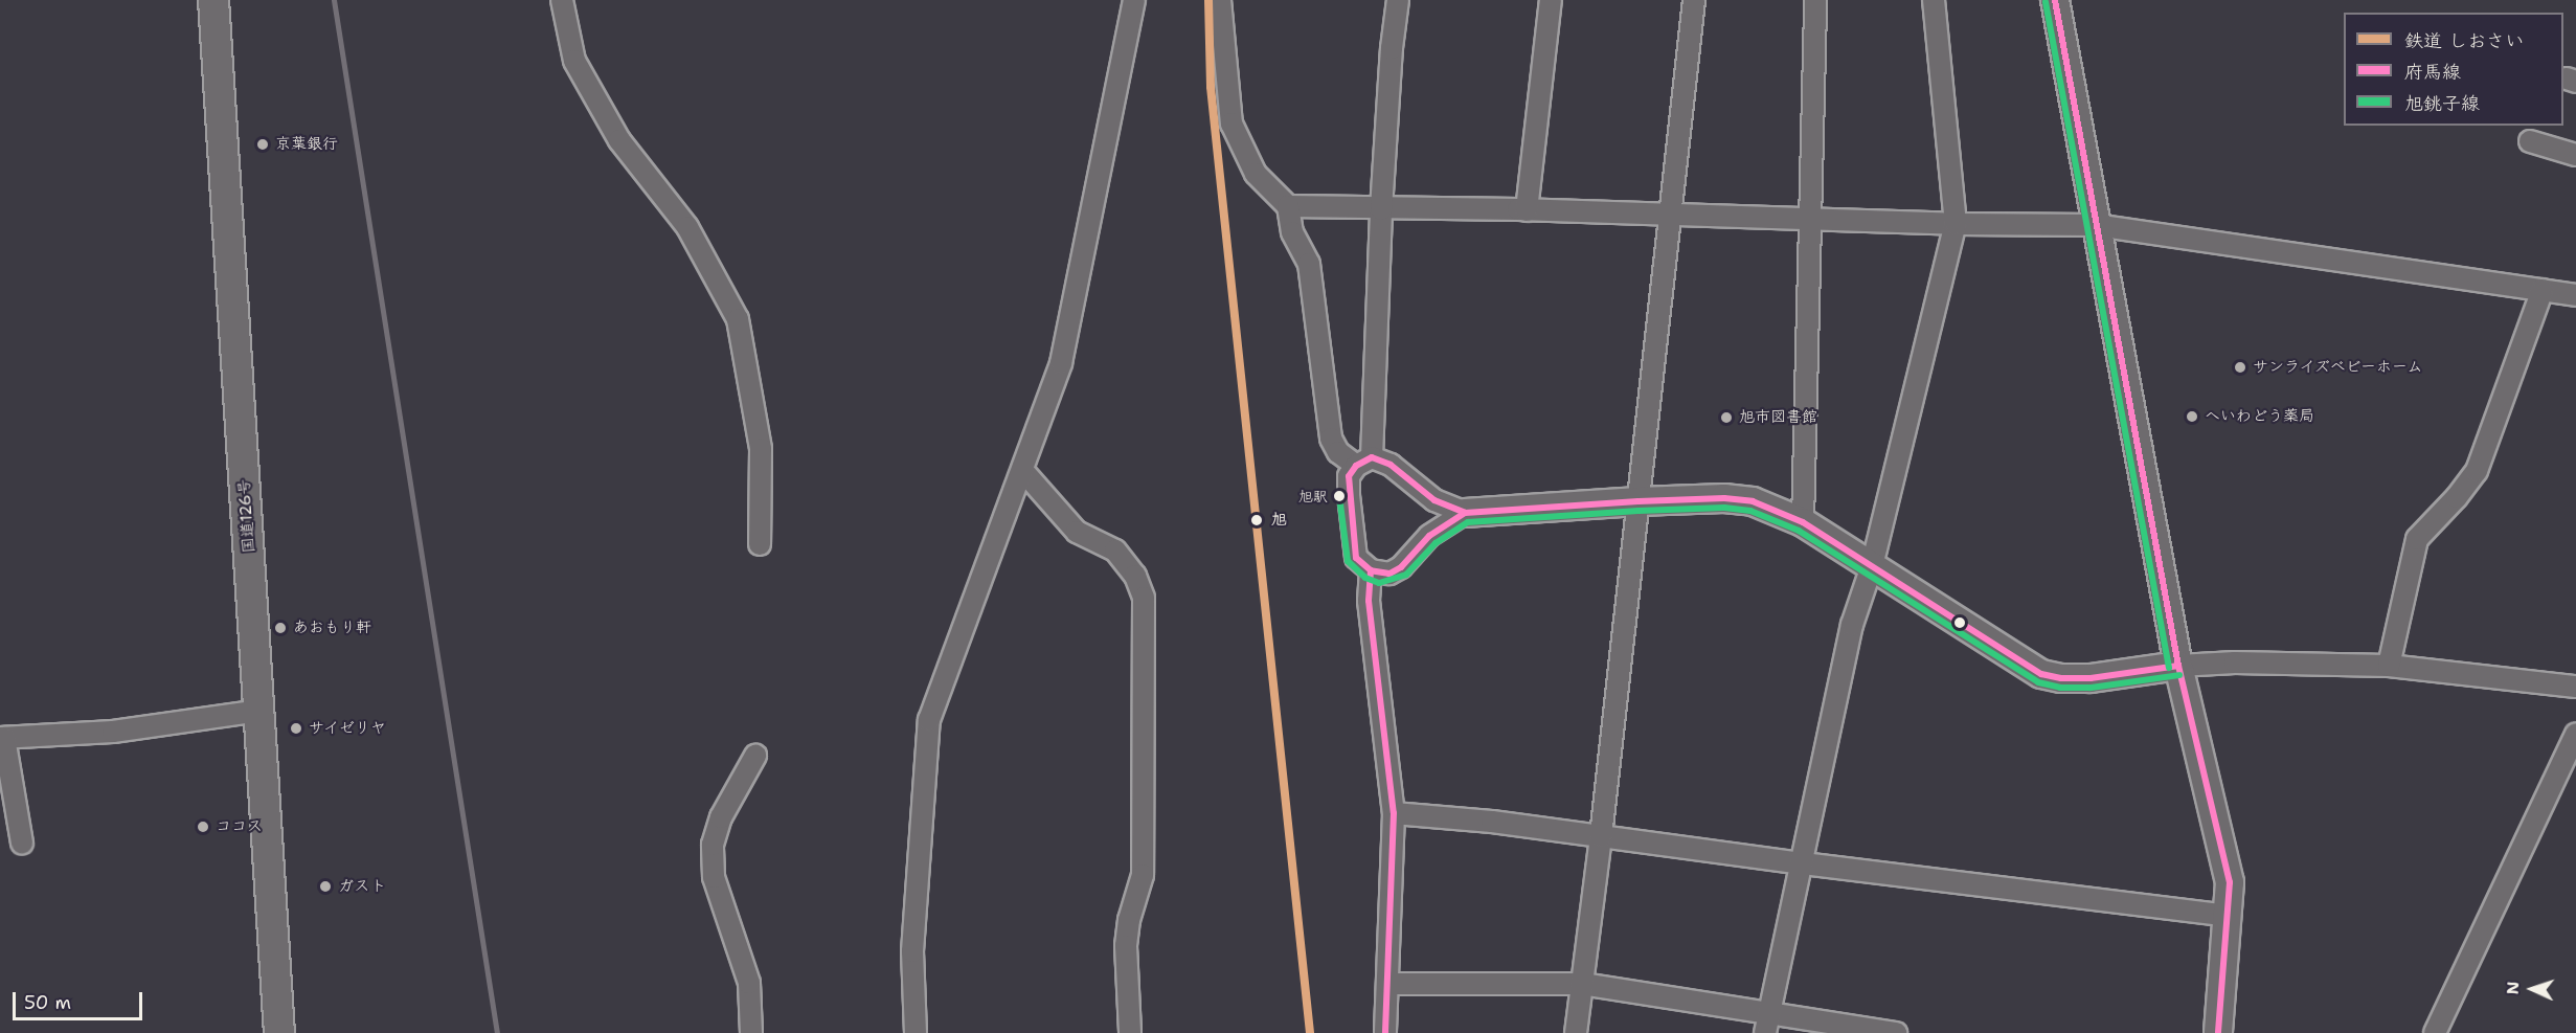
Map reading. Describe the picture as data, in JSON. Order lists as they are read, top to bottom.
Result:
{
  "streets": {
    "highway": ["国道126号"]
  },
  "places": [
    "京葉銀行",
    "サンライズベビーホーム",
    "へいわどう薬局",
    "旭市図書館",
    "旭駅",
    "旭",
    "あおもり軒",
    "サイゼリヤ",
    "ココス",
    "ガスト"
  ],
  "lines": ["rail line しおさい", "transit line 府馬線", "transit line 旭銚子線"],
  "legend": ["鉄道 しおさい", "府馬線", "旭銚子線"],
  "scale_bar": "50 m",
  "north": "left"
}
